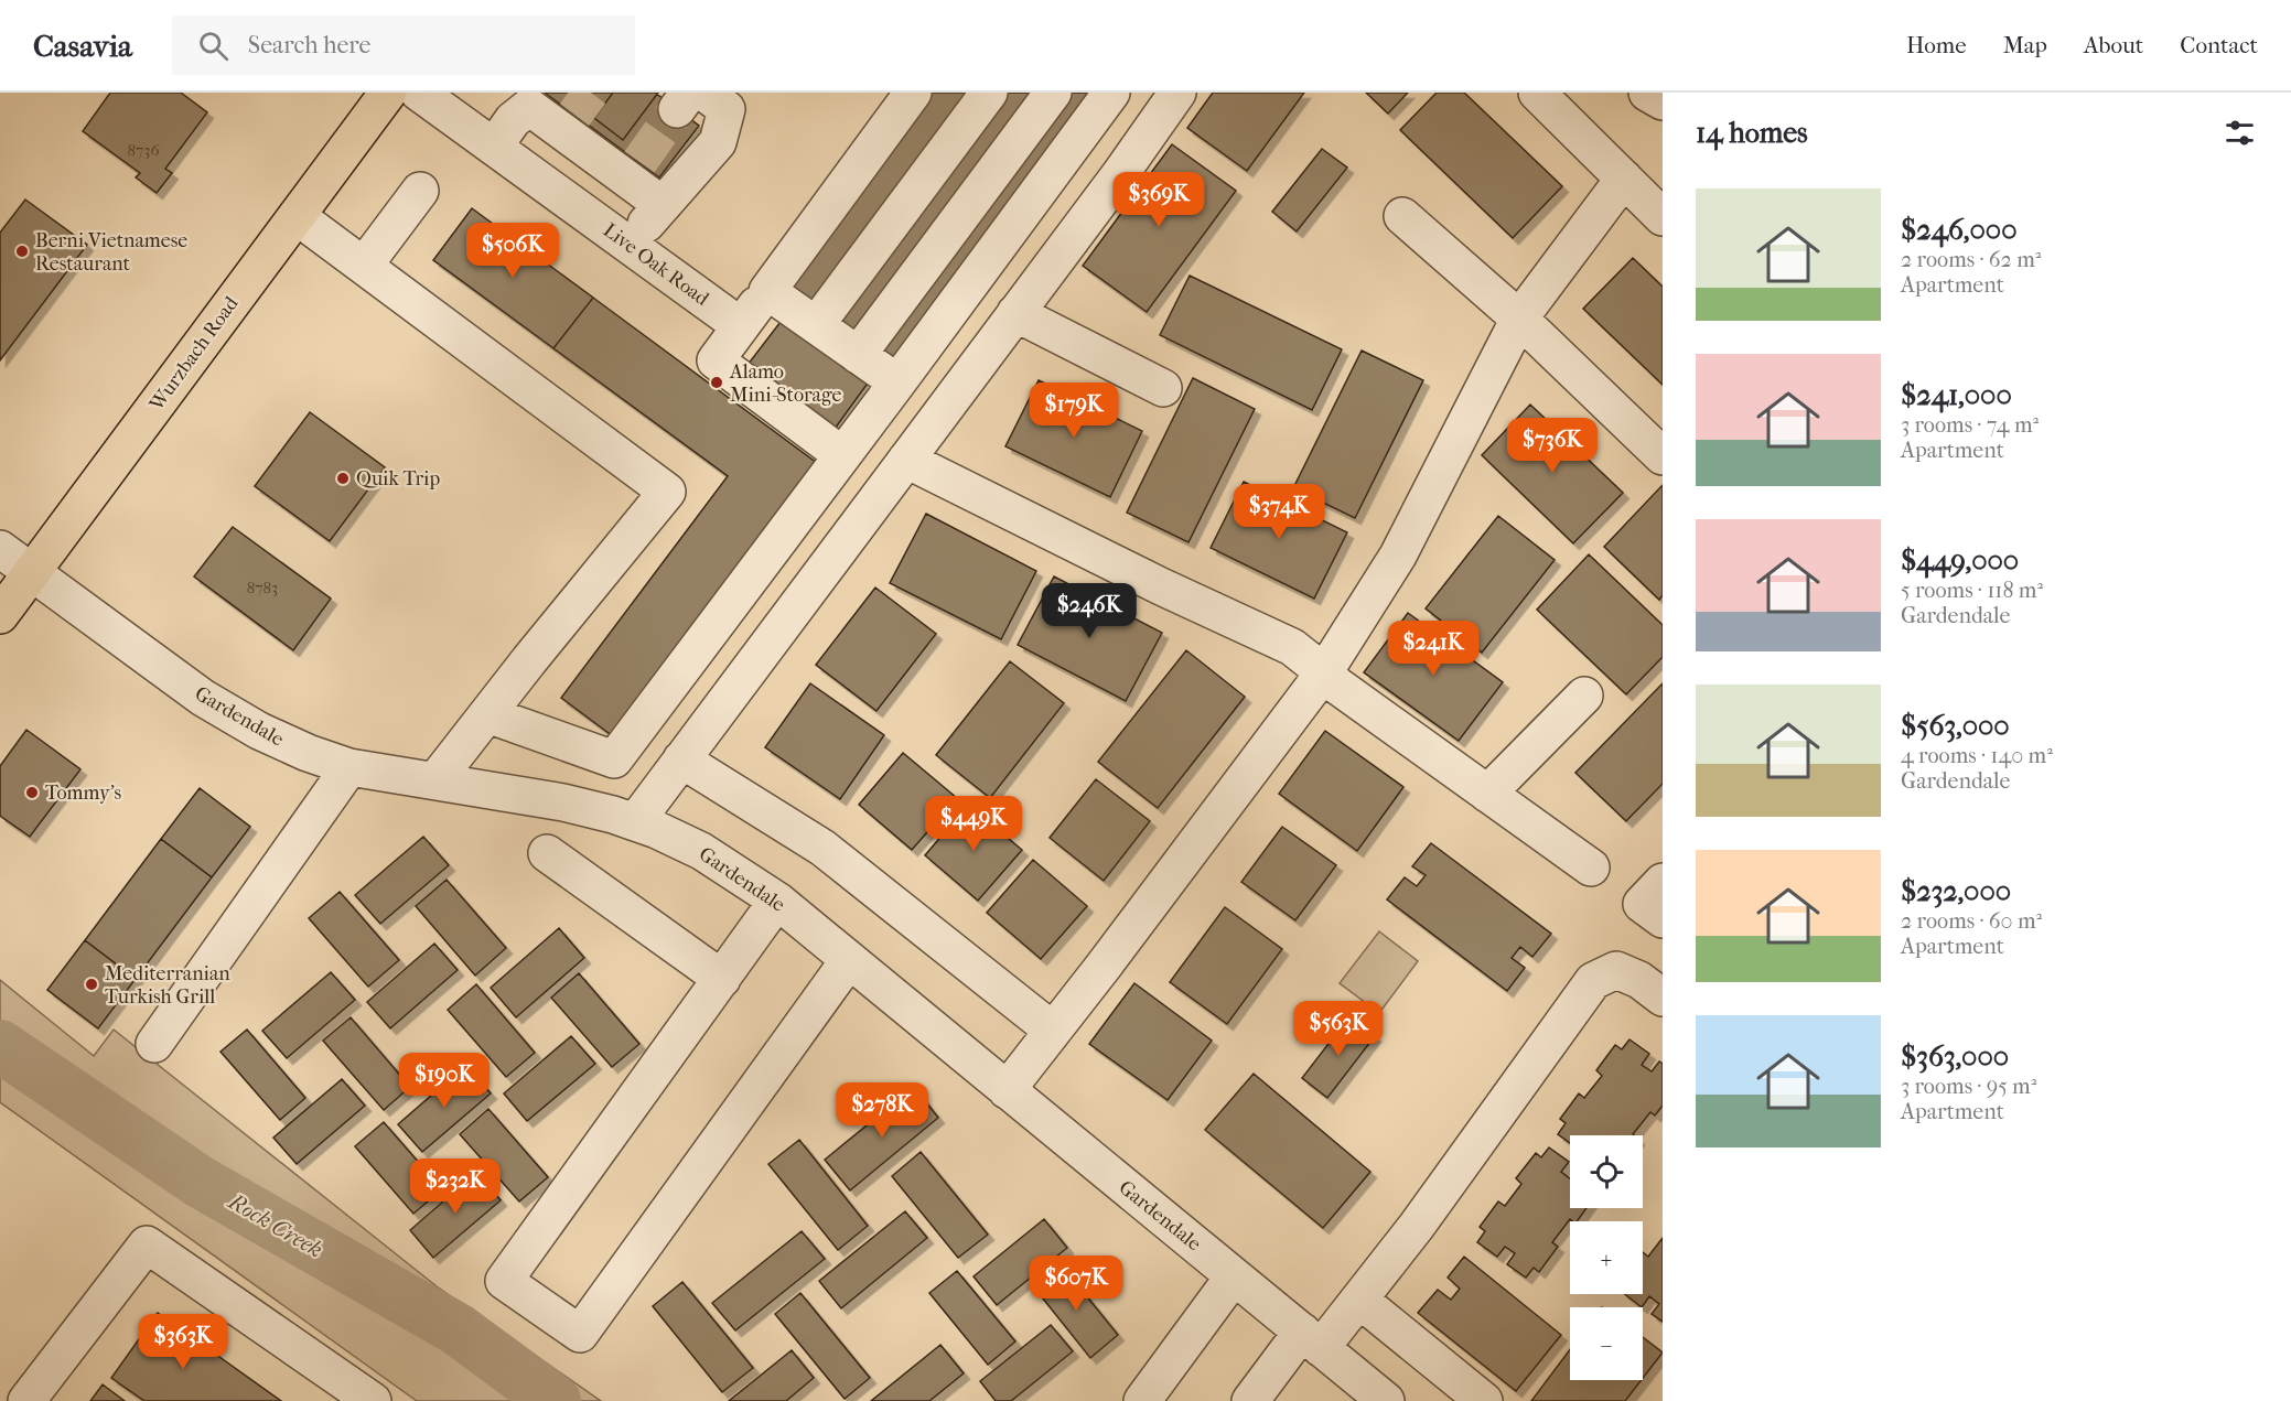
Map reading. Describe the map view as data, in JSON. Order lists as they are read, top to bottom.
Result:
{
  "streets": {
    "main road": ["Wurzbach Road"],
    "street": ["Live Oak Road", "Gardendale"]
  },
  "crossings": [
    ["Wurzbach Road", "Gardendale"]
  ],
  "water": ["Rock Creek"],
  "places": [
    "Berni Vietnamese Restaurant",
    "Alamo Mini-Storage",
    "Quik Trip",
    "Tommy’s",
    "Mediterranian Turkish Grill"
  ],
  "house_numbers": ["8736", "8783"],
  "page": {
    "header": "Casavia",
    "search": "Search here",
    "nav": [
      "Home",
      "Map",
      "About",
      "Contact"
    ],
    "heading": "14 homes",
    "price": [
      "$369K",
      "$506K",
      "$179K",
      "$736K",
      "$374K",
      "$246K",
      "$241K",
      "$449K",
      "$563K",
      "$190K",
      "$278K",
      "$232K",
      "$607K",
      "$363K"
    ],
    "list": [
      {
        "name": "$246,000",
        "note": "2 rooms · 62 m² · Apartment"
      },
      {
        "name": "$241,000",
        "note": "3 rooms · 74 m² · Apartment"
      },
      {
        "name": "$449,000",
        "note": "5 rooms · 118 m² · Gardendale"
      },
      {
        "name": "$563,000",
        "note": "4 rooms · 140 m² · Gardendale"
      },
      {
        "name": "$232,000",
        "note": "2 rooms · 60 m² · Apartment"
      },
      {
        "name": "$363,000",
        "note": "3 rooms · 95 m² · Apartment"
      }
    ],
    "map_buttons": ["+", "−"]
  }
}
